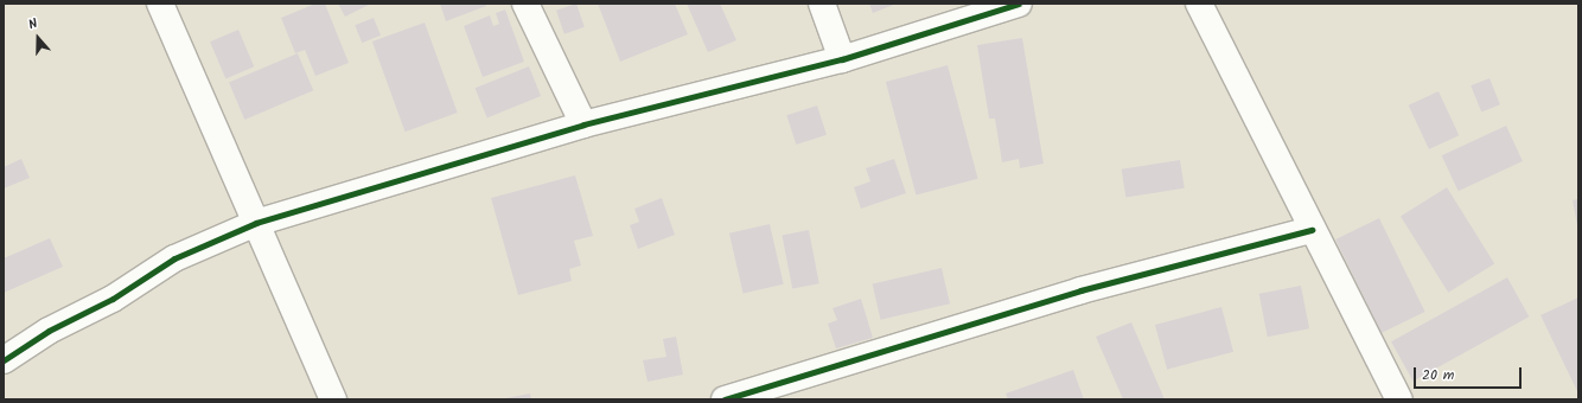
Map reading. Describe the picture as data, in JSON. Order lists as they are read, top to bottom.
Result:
{
  "scale_bar": "20 m",
  "north": "top"
}
